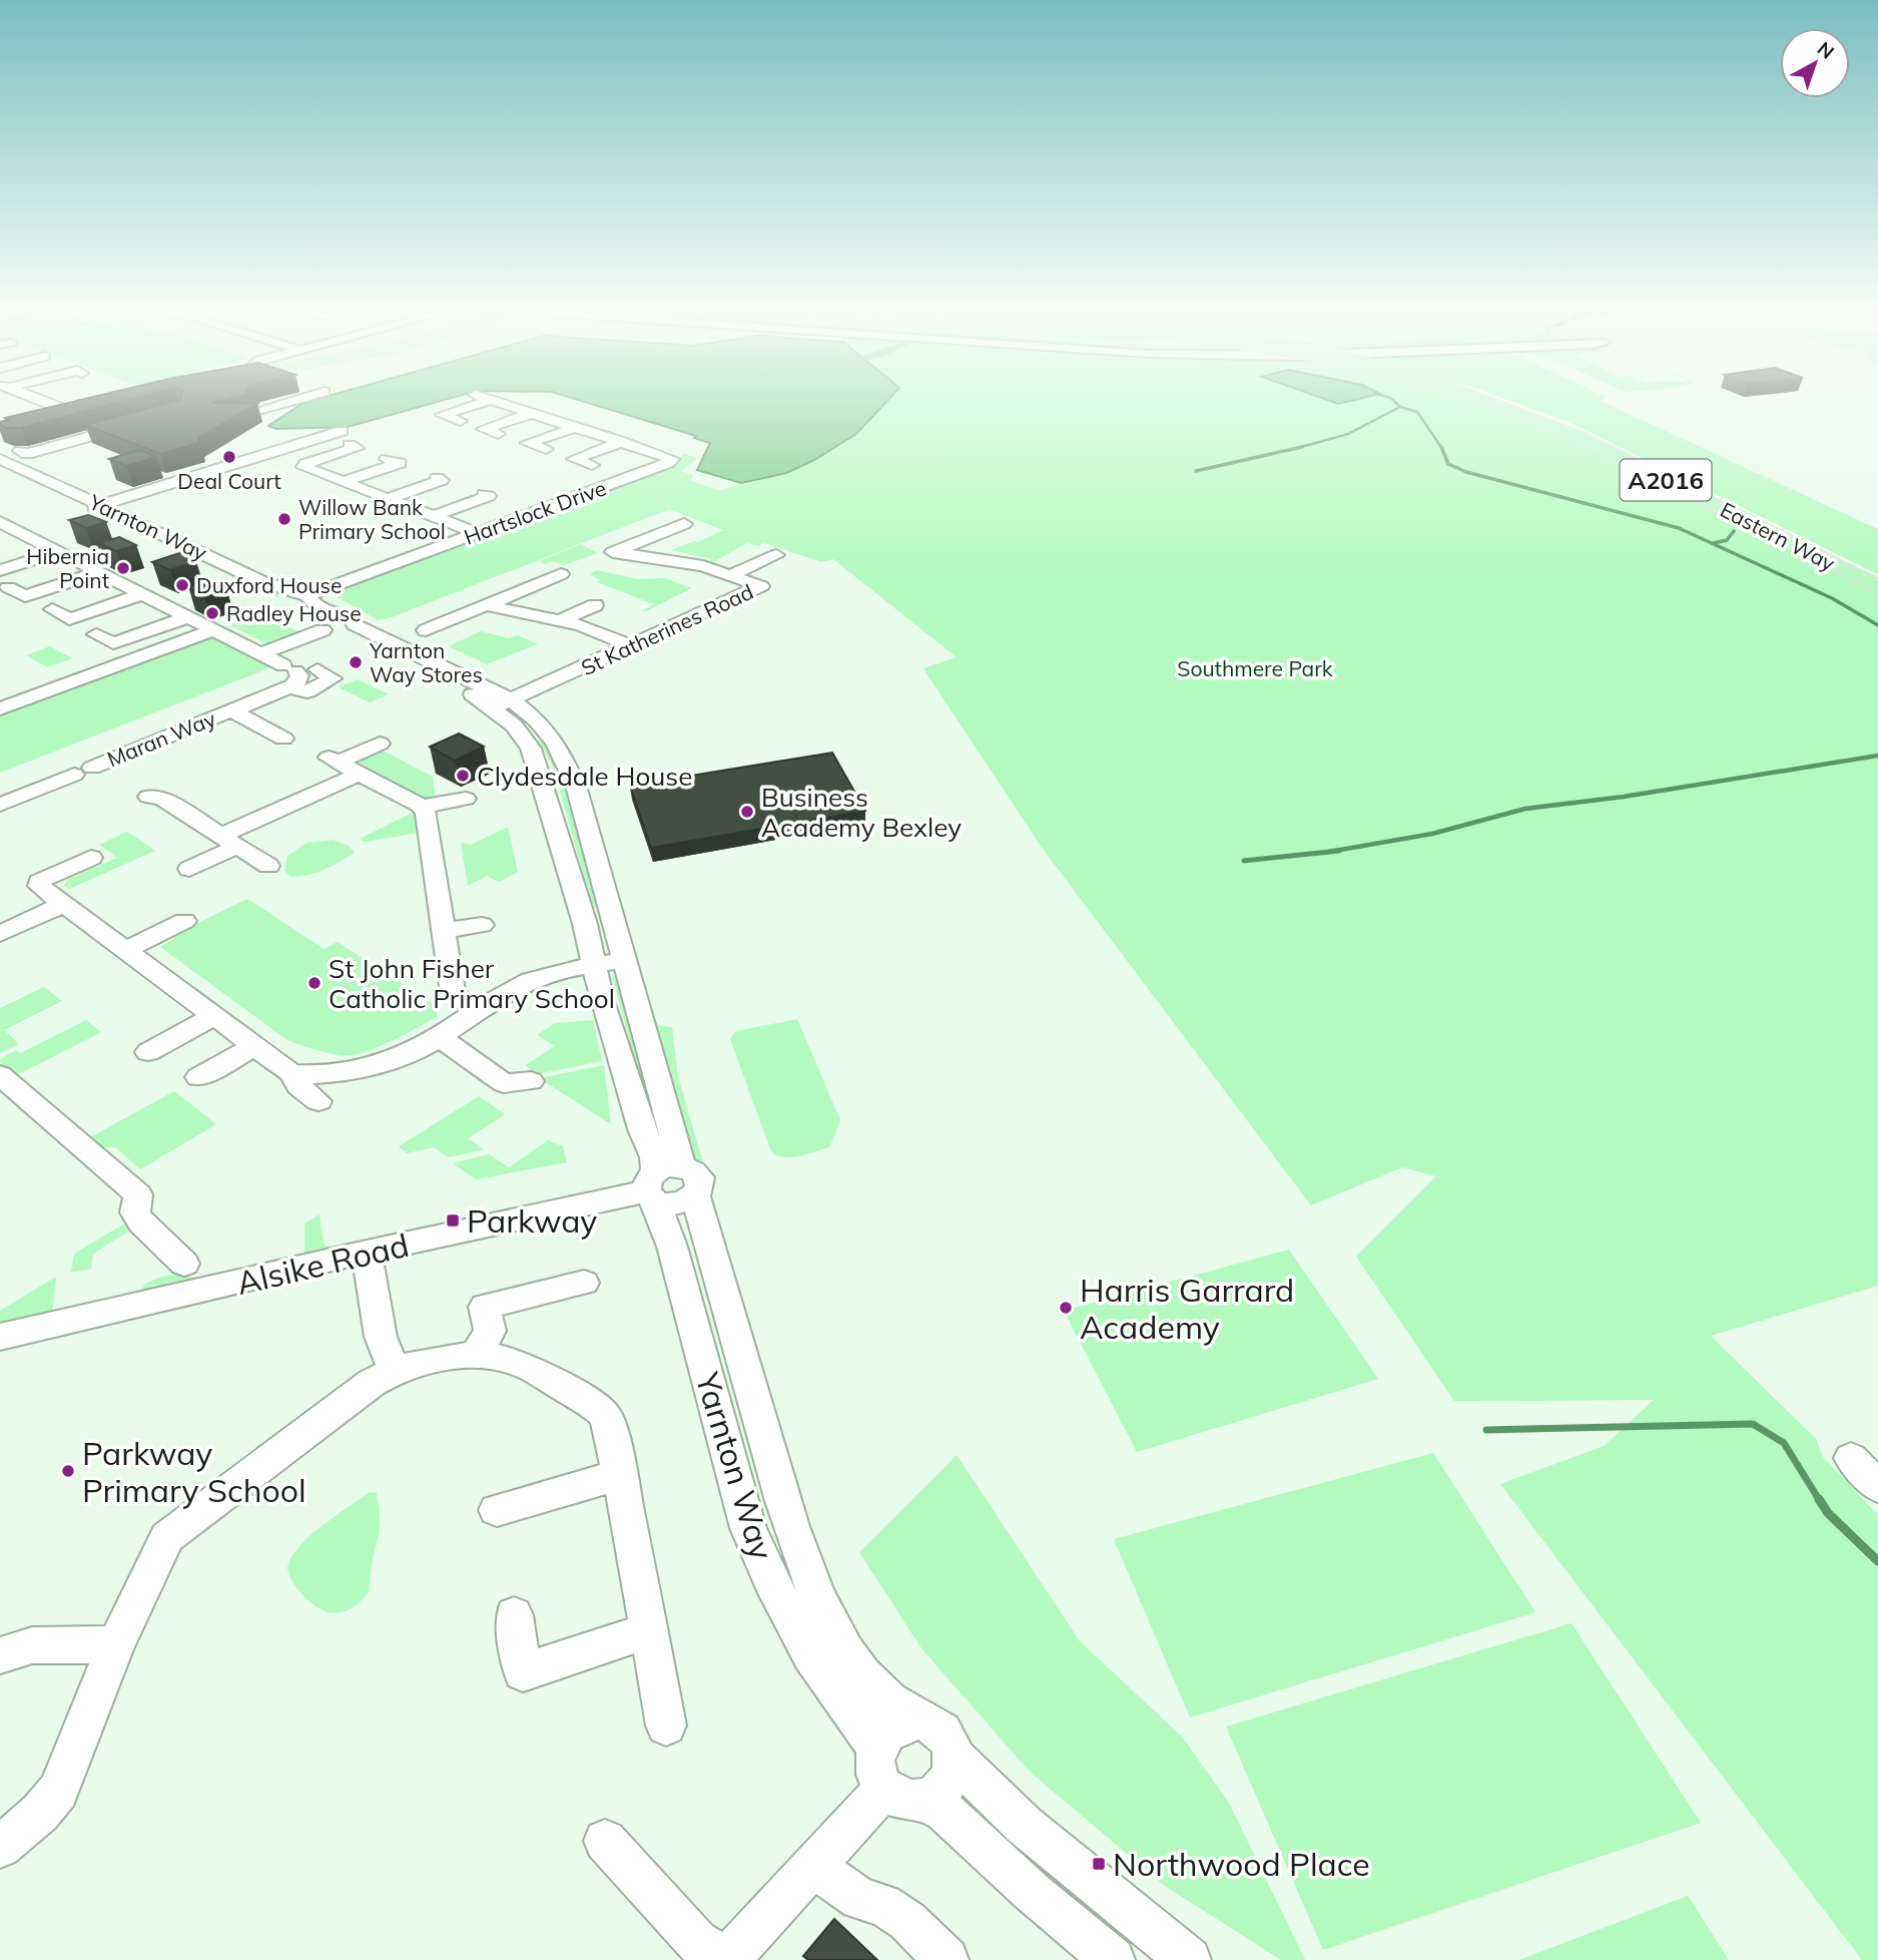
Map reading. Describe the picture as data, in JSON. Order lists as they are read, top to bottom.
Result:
{
  "streets": {
    "main road": ["A2016", "Eastern Way"],
    "street": [
      "Hartslock Drive",
      "Yarnton Way",
      "St Katherines Road",
      "Maran Way",
      "Alsike Road"
    ]
  },
  "crossings": [
    ["Hartslock Drive", "Yarnton Way"],
    ["Yarnton Way", "St Katherines Road"],
    ["Yarnton Way", "Alsike Road"]
  ],
  "parks": ["Southmere Park"],
  "places": {
    "other": [
      "Deal Court",
      "Willow Bank Primary School",
      "Hibernia Point",
      "Duxford House",
      "Radley House",
      "Yarnton Way Stores",
      "Clydesdale House",
      "Business Academy Bexley",
      "St John Fisher Catholic Primary School",
      "Harris Garrard Academy",
      "Parkway Primary School"
    ],
    "transit": ["Parkway", "Northwood Place"]
  },
  "north": "top right"
}
